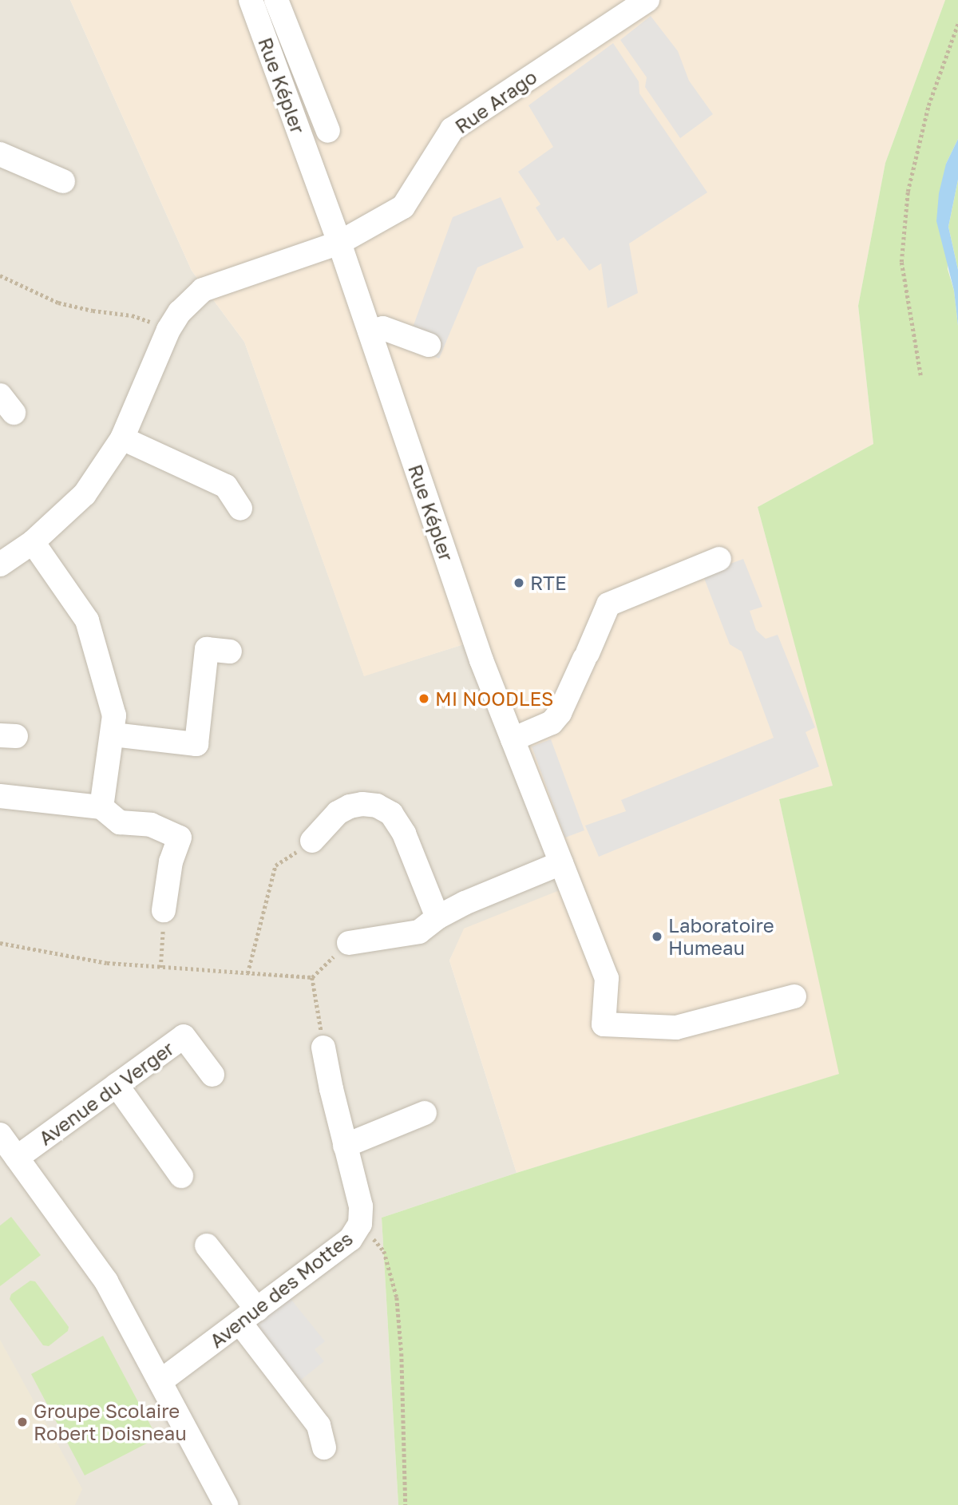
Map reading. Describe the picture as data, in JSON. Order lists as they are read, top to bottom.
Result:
{
  "streets": {
    "street": [
      "Rue Képler",
      "Rue Arago",
      "Avenue du Verger",
      "Avenue des Mottes"
    ]
  },
  "crossings": [
    ["Rue Képler", "Rue Arago"]
  ],
  "places": [
    "RTE",
    "MI NOODLES",
    "Laboratoire Humeau",
    "Groupe Scolaire Robert Doisneau"
  ]
}
